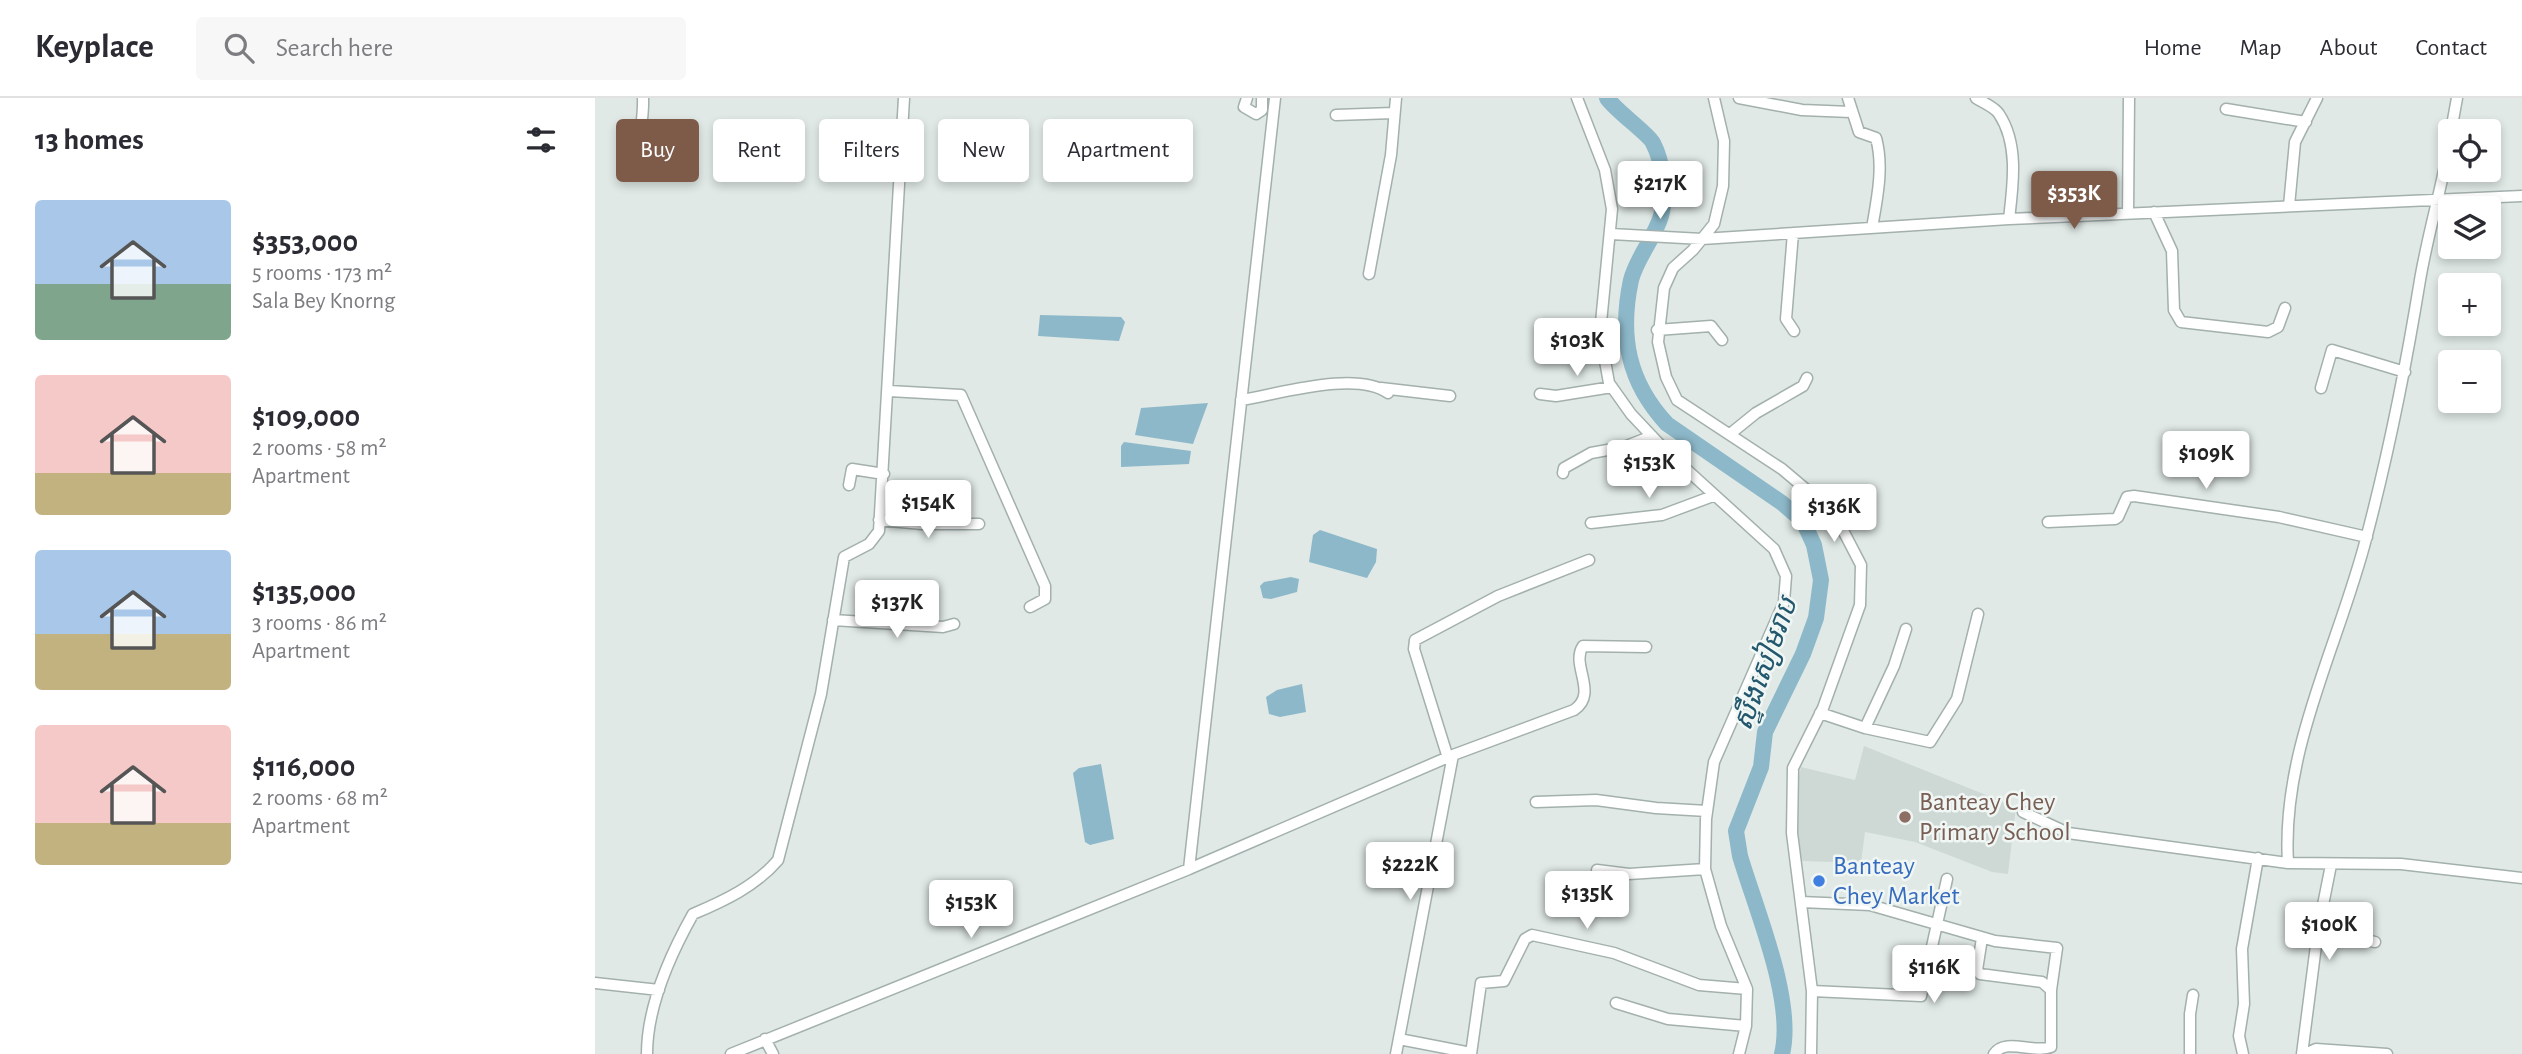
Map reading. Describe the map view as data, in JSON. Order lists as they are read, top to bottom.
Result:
{
  "water": ["ស្ទឹងសៀមរាប"],
  "places": ["Banteay Chey Primary School", "Banteay Chey Market"],
  "page": {
    "header": "Keyplace",
    "search": "Search here",
    "nav": [
      "Home",
      "Map",
      "About",
      "Contact"
    ],
    "heading": "13 homes",
    "map_buttons": ["+", "−"],
    "chip": [
      "Buy",
      "Rent",
      "Filters",
      "New",
      "Apartment"
    ],
    "price": [
      "$217K",
      "$353K",
      "$103K",
      "$109K",
      "$153K",
      "$154K",
      "$136K",
      "$137K",
      "$222K",
      "$135K",
      "$153K",
      "$100K",
      "$116K"
    ],
    "list": [
      {
        "name": "$353,000",
        "note": "5 rooms · 173 m² · Sala Bey Knorng"
      },
      {
        "name": "$109,000",
        "note": "2 rooms · 58 m² · Apartment"
      },
      {
        "name": "$135,000",
        "note": "3 rooms · 86 m² · Apartment"
      },
      {
        "name": "$116,000",
        "note": "2 rooms · 68 m² · Apartment"
      }
    ]
  }
}
